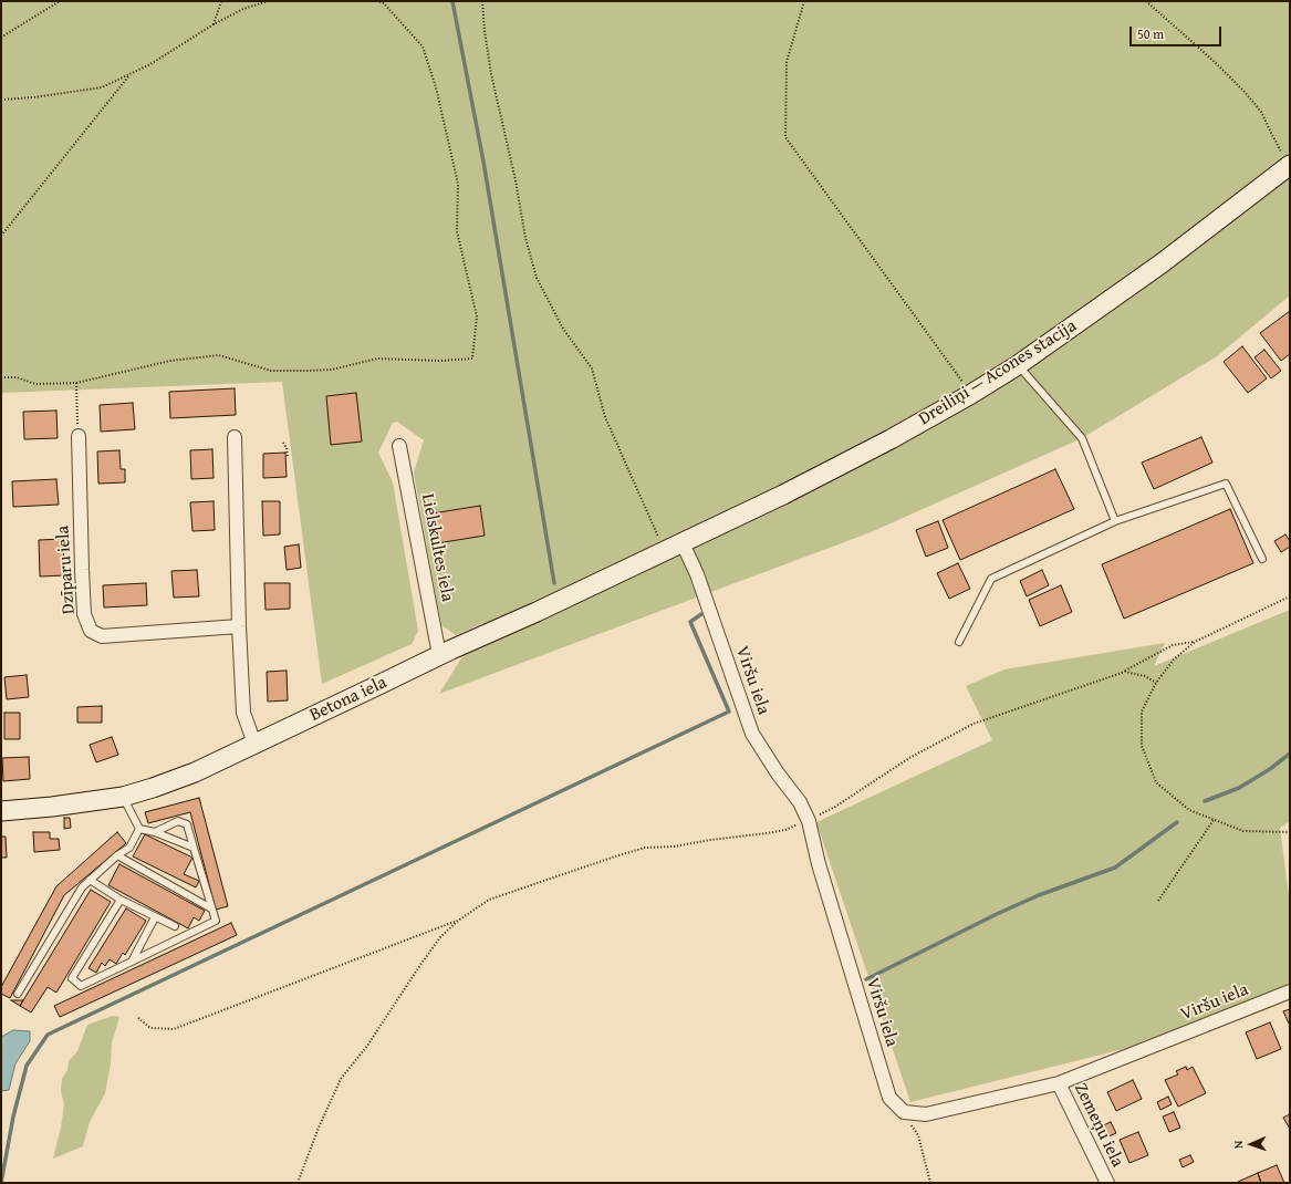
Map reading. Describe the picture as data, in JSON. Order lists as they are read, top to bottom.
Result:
{
  "streets": {
    "main road": ["Dreiliņi — Acones stacija", "Betona iela"],
    "street": [
      "Lielskultes iela",
      "Dzīparu iela",
      "Viršu iela",
      "Zemeņu iela"
    ]
  },
  "crossings": [
    ["Dreiliņi — Acones stacija", "Viršu iela"],
    ["Dreiliņi — Acones stacija", "Betona iela"],
    ["Lielskultes iela", "Betona iela"],
    ["Viršu iela", "Betona iela"],
    ["Viršu iela", "Zemeņu iela"]
  ],
  "scale_bar": "50 m",
  "north": "left"
}
